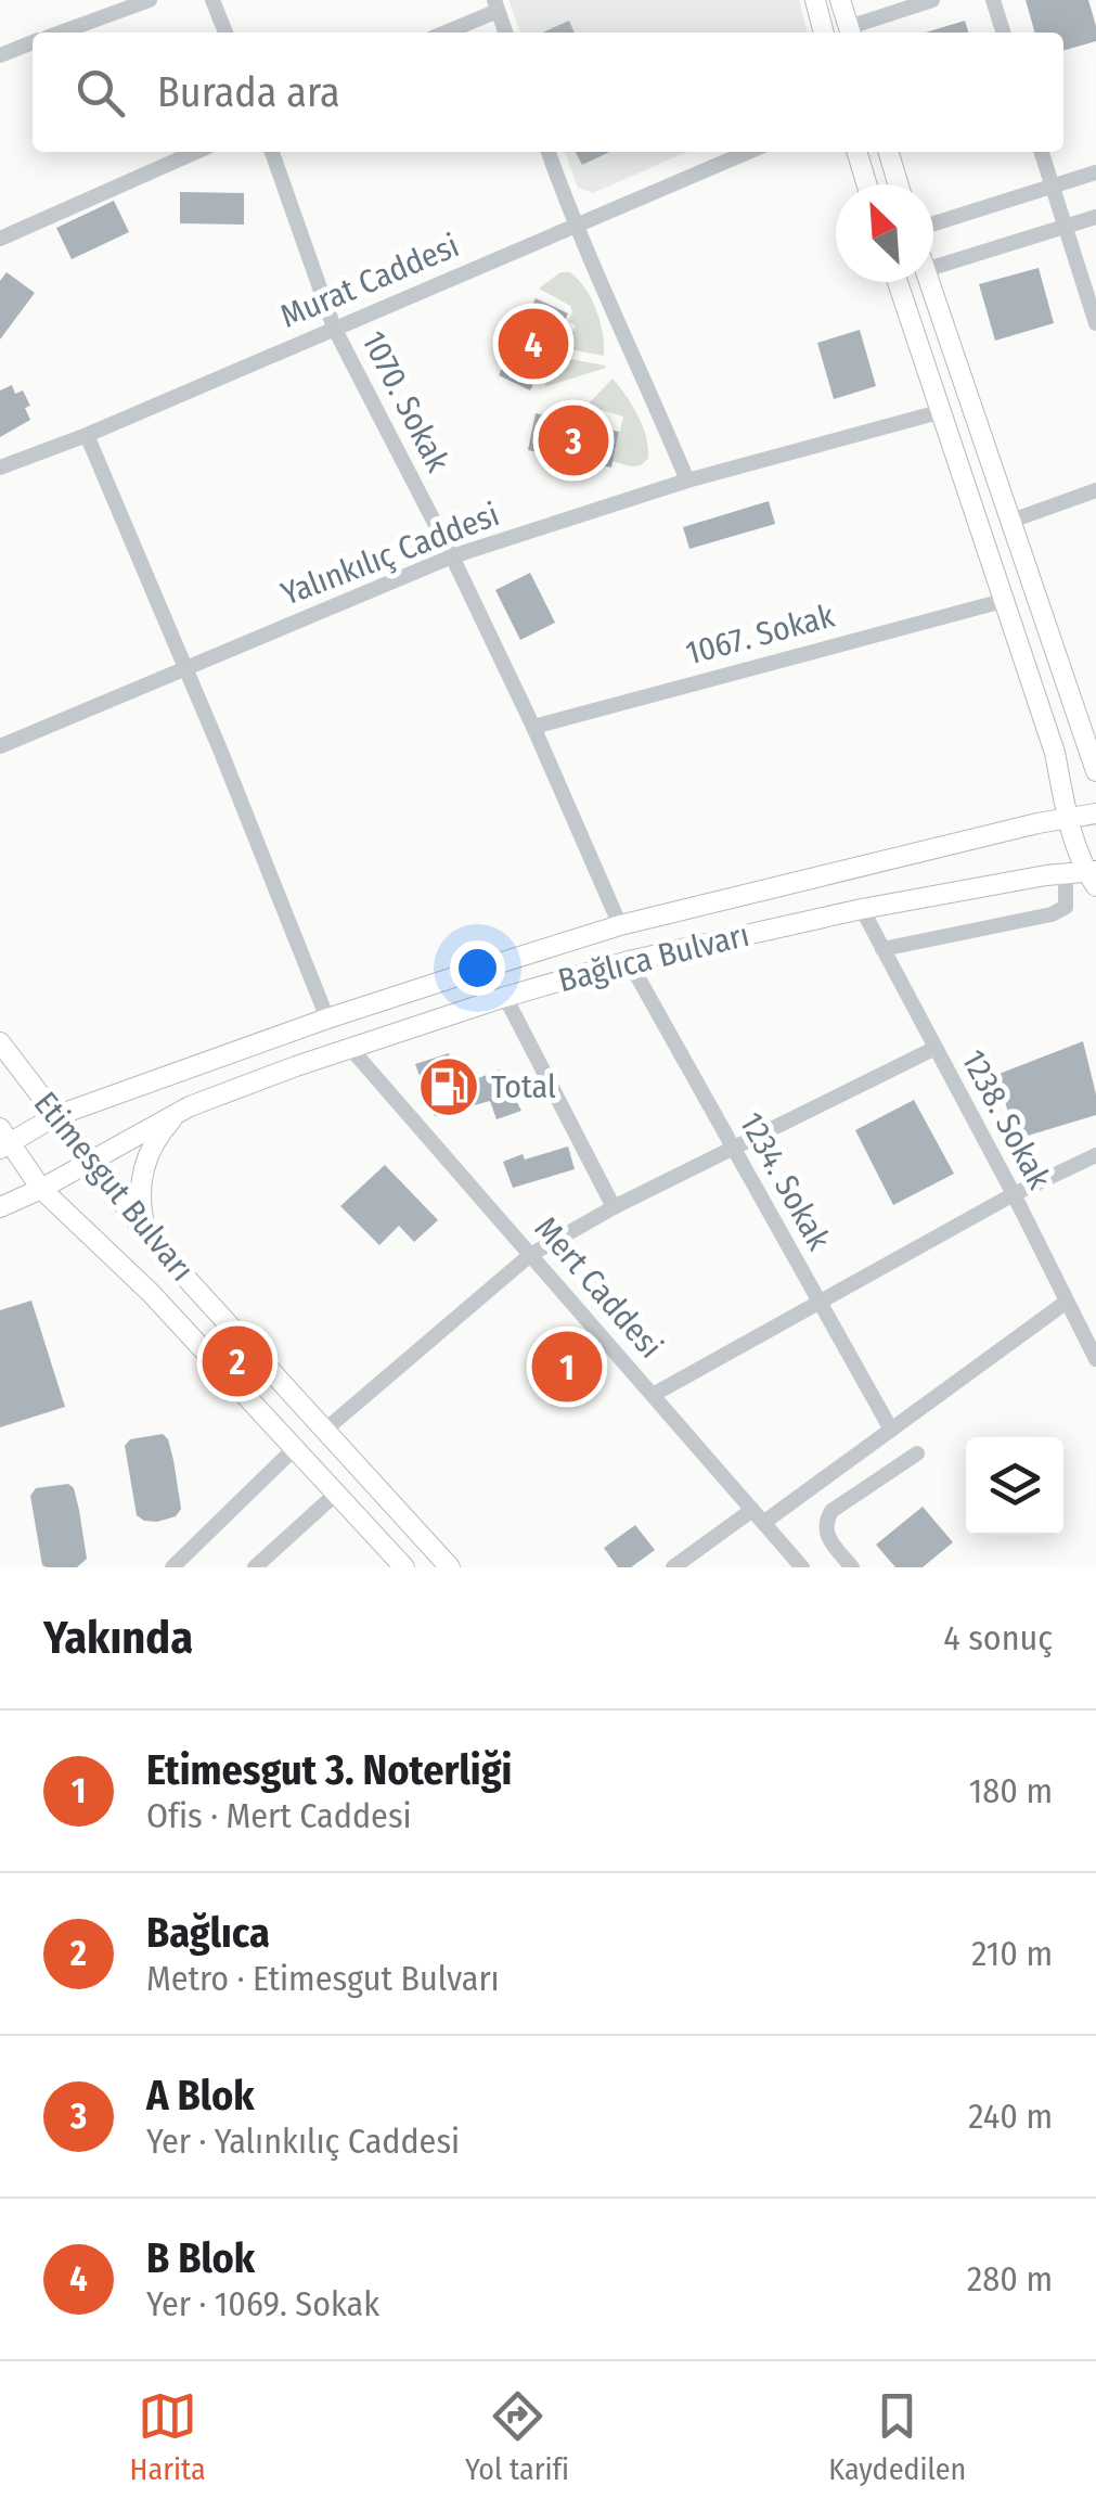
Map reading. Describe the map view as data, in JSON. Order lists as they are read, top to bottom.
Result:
{
  "streets": {
    "main road": ["Bağlıca Bulvarı", "Etimesgut Bulvarı"],
    "street": [
      "Murat Caddesi",
      "1070. Sokak",
      "Yalınkılıç Caddesi",
      "1067. Sokak",
      "1238. Sokak",
      "1234. Sokak",
      "Mert Caddesi"
    ]
  },
  "crossings": [
    ["Murat Caddesi", "1070. Sokak"],
    ["1070. Sokak", "Yalınkılıç Caddesi"],
    ["1070. Sokak", "1067. Sokak"],
    ["1070. Sokak", "Bağlıca Bulvarı"],
    ["Bağlıca Bulvarı", "1238. Sokak"],
    ["Bağlıca Bulvarı", "1234. Sokak"],
    ["Bağlıca Bulvarı", "Etimesgut Bulvarı"],
    ["Bağlıca Bulvarı", "Mert Caddesi"]
  ],
  "places": {
    "fuel station": ["Total"]
  },
  "north": "top left",
  "page": {
    "search": "Burada ara",
    "pins": [
      "4",
      "3",
      "2",
      "1"
    ],
    "heading": ["Yakında", "4 sonuç"],
    "list": [
      {
        "mark": "1",
        "name": "Etimesgut 3. Noterliği",
        "note": "Ofis · Mert Caddesi",
        "value": "180 m"
      },
      {
        "mark": "2",
        "name": "Bağlıca",
        "note": "Metro · Etimesgut Bulvarı",
        "value": "210 m"
      },
      {
        "mark": "3",
        "name": "A Blok",
        "note": "Yer · Yalınkılıç Caddesi",
        "value": "240 m"
      },
      {
        "mark": "4",
        "name": "B Blok",
        "note": "Yer · 1069. Sokak",
        "value": "280 m"
      }
    ],
    "nav": ["Harita", "Yol tarifi", "Kaydedilen"]
  }
}
